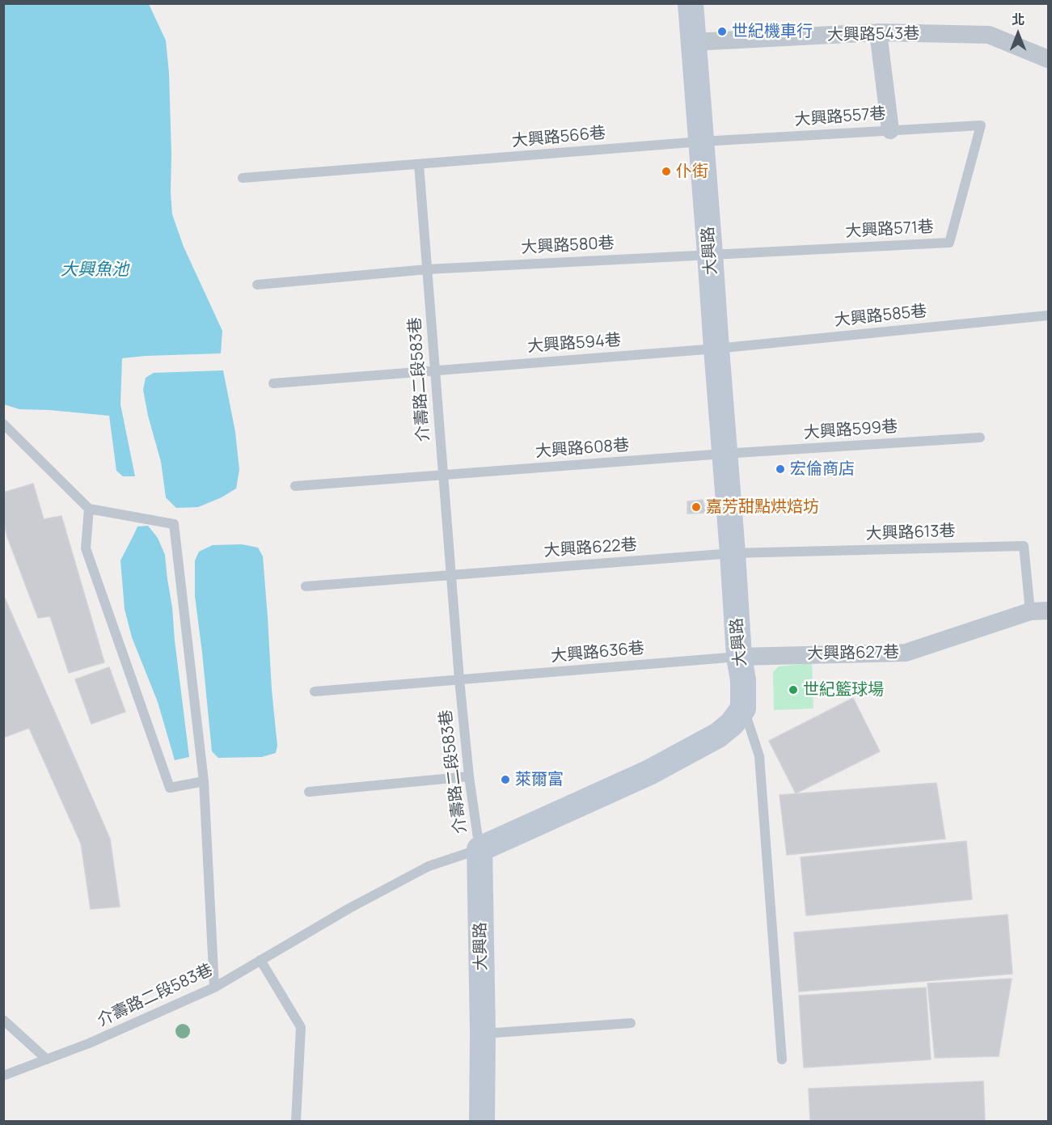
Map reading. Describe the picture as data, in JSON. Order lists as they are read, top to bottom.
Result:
{
  "streets": {
    "street": ["大興路543巷", "大興路", "大興路627巷"],
    "lane": [
      "大興路557巷",
      "大興路566巷",
      "大興路571巷",
      "大興路580巷",
      "大興路585巷",
      "大興路594巷",
      "介壽路二段583巷",
      "大興路599巷",
      "大興路608巷",
      "大興路613巷",
      "大興路622巷",
      "大興路636巷"
    ]
  },
  "crossings": [
    ["大興路543巷", "大興路"],
    ["大興路557巷", "大興路566巷"],
    ["大興路557巷", "大興路571巷"],
    ["大興路557巷", "大興路"],
    ["大興路566巷", "大興路"],
    ["大興路566巷", "介壽路二段583巷"],
    ["大興路571巷", "大興路580巷"],
    ["大興路571巷", "大興路"],
    ["大興路580巷", "大興路"],
    ["大興路580巷", "介壽路二段583巷"],
    ["大興路", "大興路585巷"],
    ["大興路", "大興路594巷"],
    ["大興路", "介壽路二段583巷"],
    ["大興路", "大興路599巷"],
    ["大興路", "大興路608巷"],
    ["大興路", "大興路613巷"],
    ["大興路", "大興路622巷"],
    ["大興路", "大興路636巷"],
    ["大興路", "大興路627巷"],
    ["大興路585巷", "大興路594巷"],
    ["大興路594巷", "介壽路二段583巷"],
    ["介壽路二段583巷", "大興路608巷"],
    ["介壽路二段583巷", "大興路622巷"],
    ["介壽路二段583巷", "大興路636巷"],
    ["大興路599巷", "大興路608巷"],
    ["大興路613巷", "大興路622巷"],
    ["大興路613巷", "大興路627巷"],
    ["大興路636巷", "大興路627巷"]
  ],
  "water": ["大興魚池"],
  "places": [
    "世紀機車行",
    "仆街",
    "宏倫商店",
    "嘉芳甜點烘焙坊",
    "世紀籃球場",
    "萊爾富"
  ],
  "north": "top"
}
